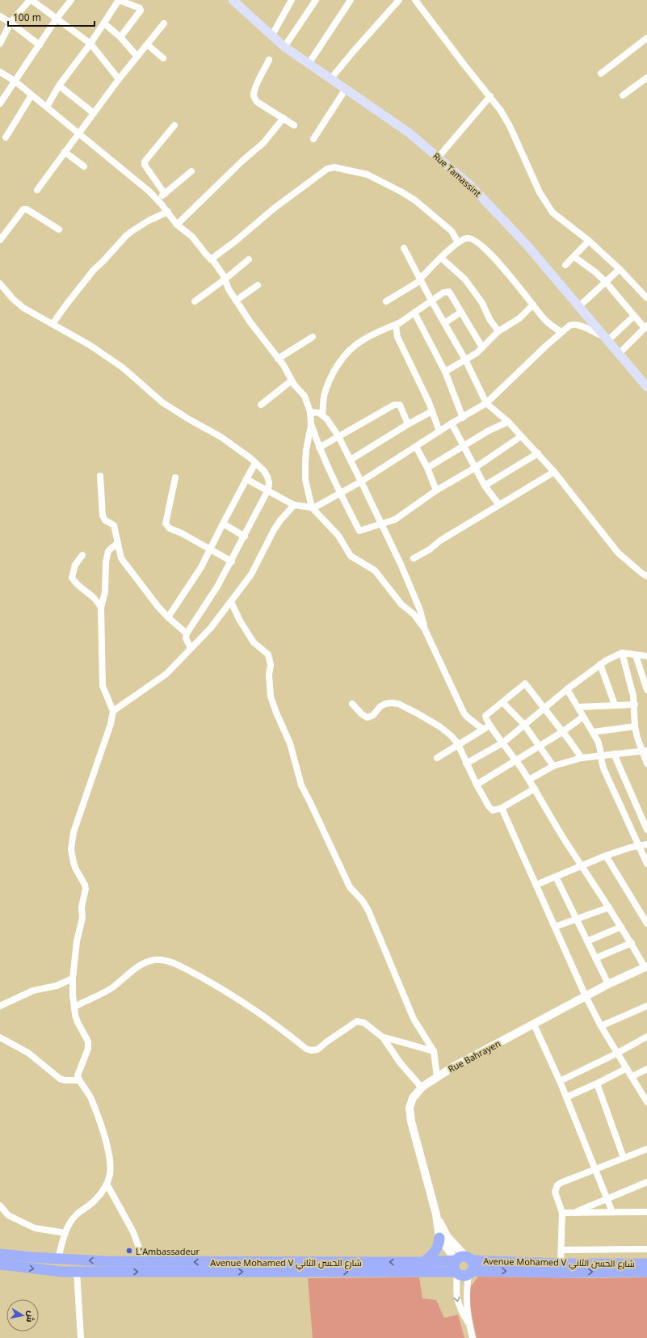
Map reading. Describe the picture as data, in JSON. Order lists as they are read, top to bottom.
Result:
{
  "streets": {
    "highway": ["Avenue Mohamed V شارع الحسن الثاني"],
    "main road": ["Rue Tamassint"],
    "street": ["Rue Bahrayen"]
  },
  "crossings": [
    ["Rue Bahrayen", "Avenue Mohamed V شارع الحسن الثاني"]
  ],
  "places": ["L'Ambassadeur"],
  "scale_bar": "100 m",
  "north": "right"
}
